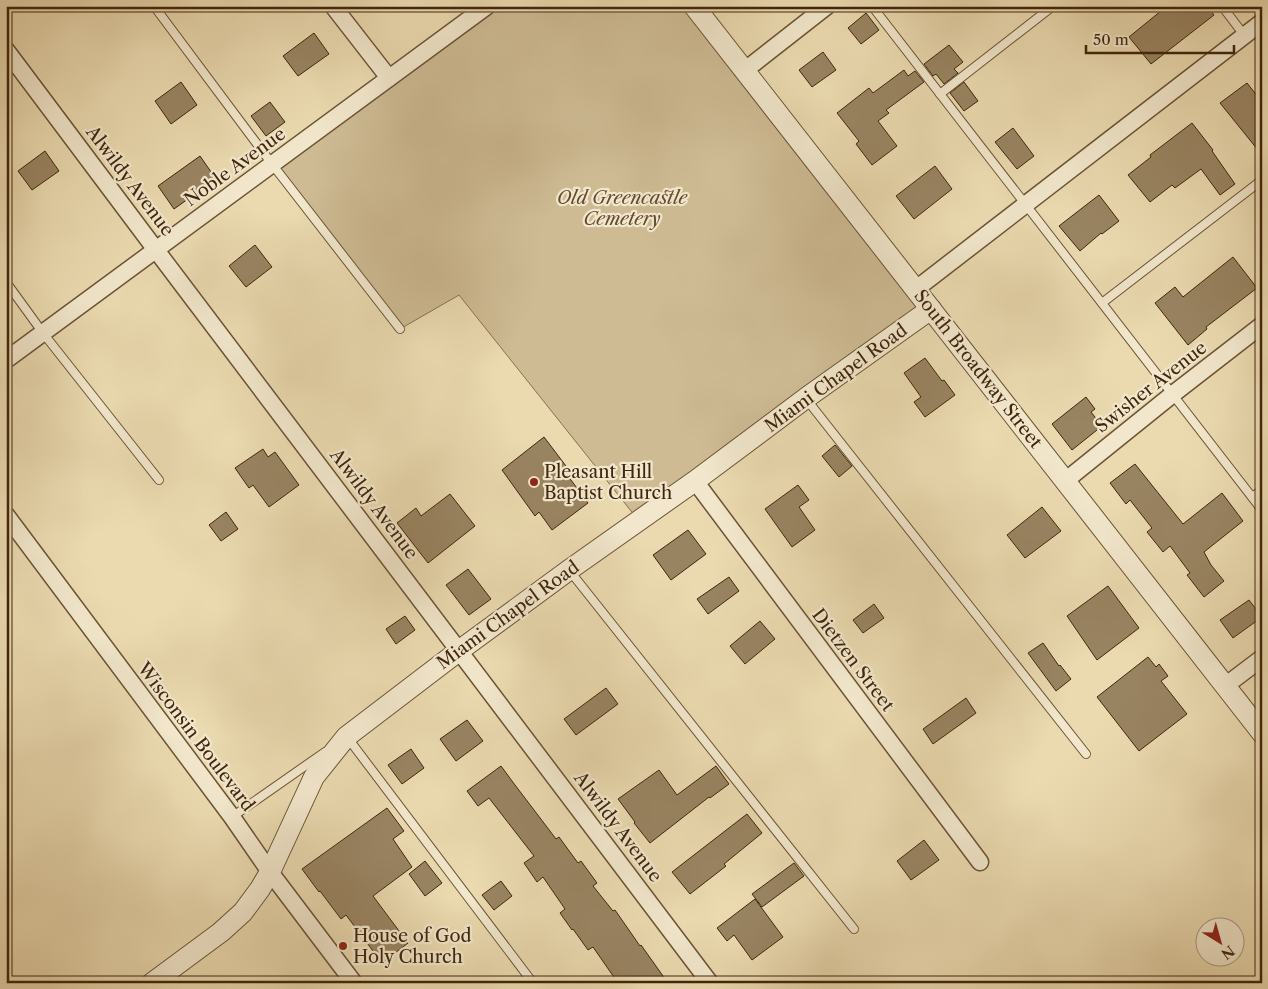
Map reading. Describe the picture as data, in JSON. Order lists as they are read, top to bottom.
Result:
{
  "streets": {
    "street": [
      "Noble Avenue",
      "Alwildy Avenue",
      "South Broadway Street",
      "Miami Chapel Road",
      "Swisher Avenue",
      "Dietzen Street",
      "Wisconsin Boulevard"
    ]
  },
  "crossings": [
    ["Noble Avenue", "Alwildy Avenue"],
    ["Alwildy Avenue", "Miami Chapel Road"],
    ["South Broadway Street", "Miami Chapel Road"],
    ["South Broadway Street", "Swisher Avenue"],
    ["Miami Chapel Road", "Dietzen Street"],
    ["Miami Chapel Road", "Wisconsin Boulevard"]
  ],
  "parks": ["Old Greencastle Cemetery"],
  "places": ["Pleasant Hill Baptist Church", "House of God Holy Church"],
  "scale_bar": "50 m",
  "north": "bottom right"
}
